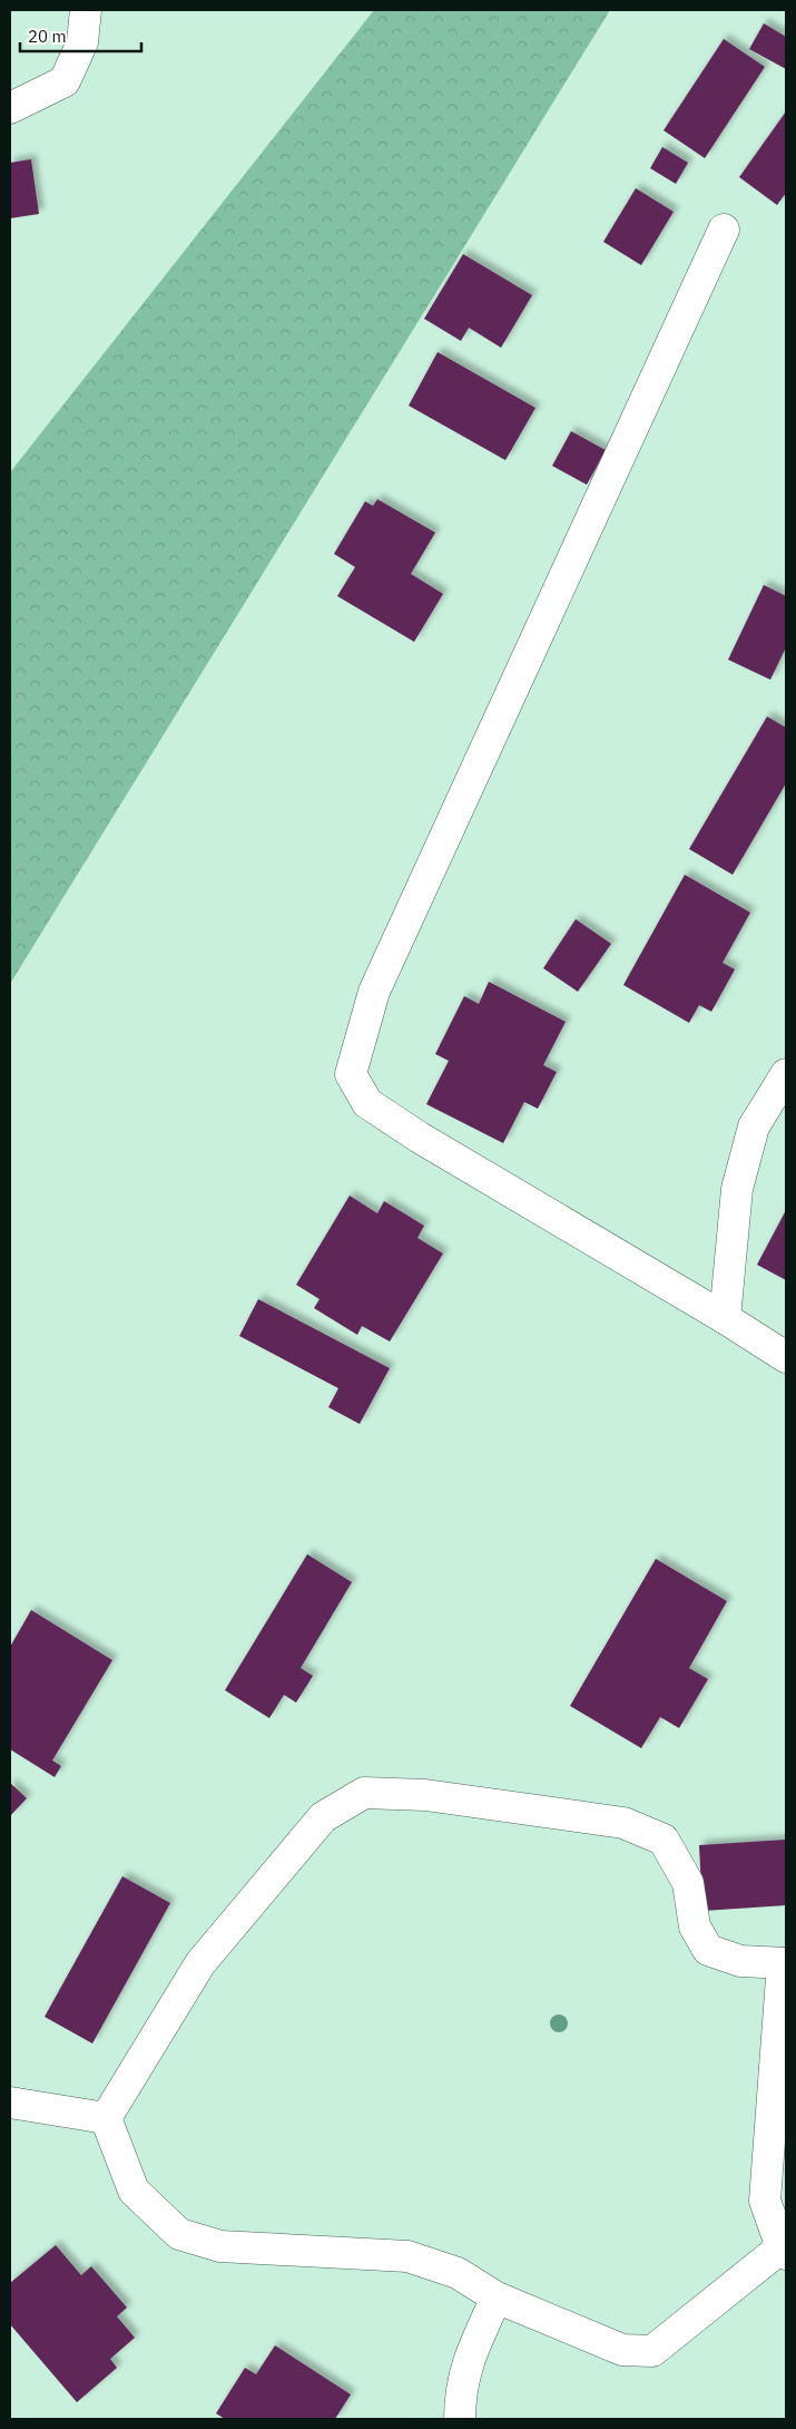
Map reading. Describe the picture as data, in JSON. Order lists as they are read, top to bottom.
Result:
{
  "scale_bar": "20 m"
}
